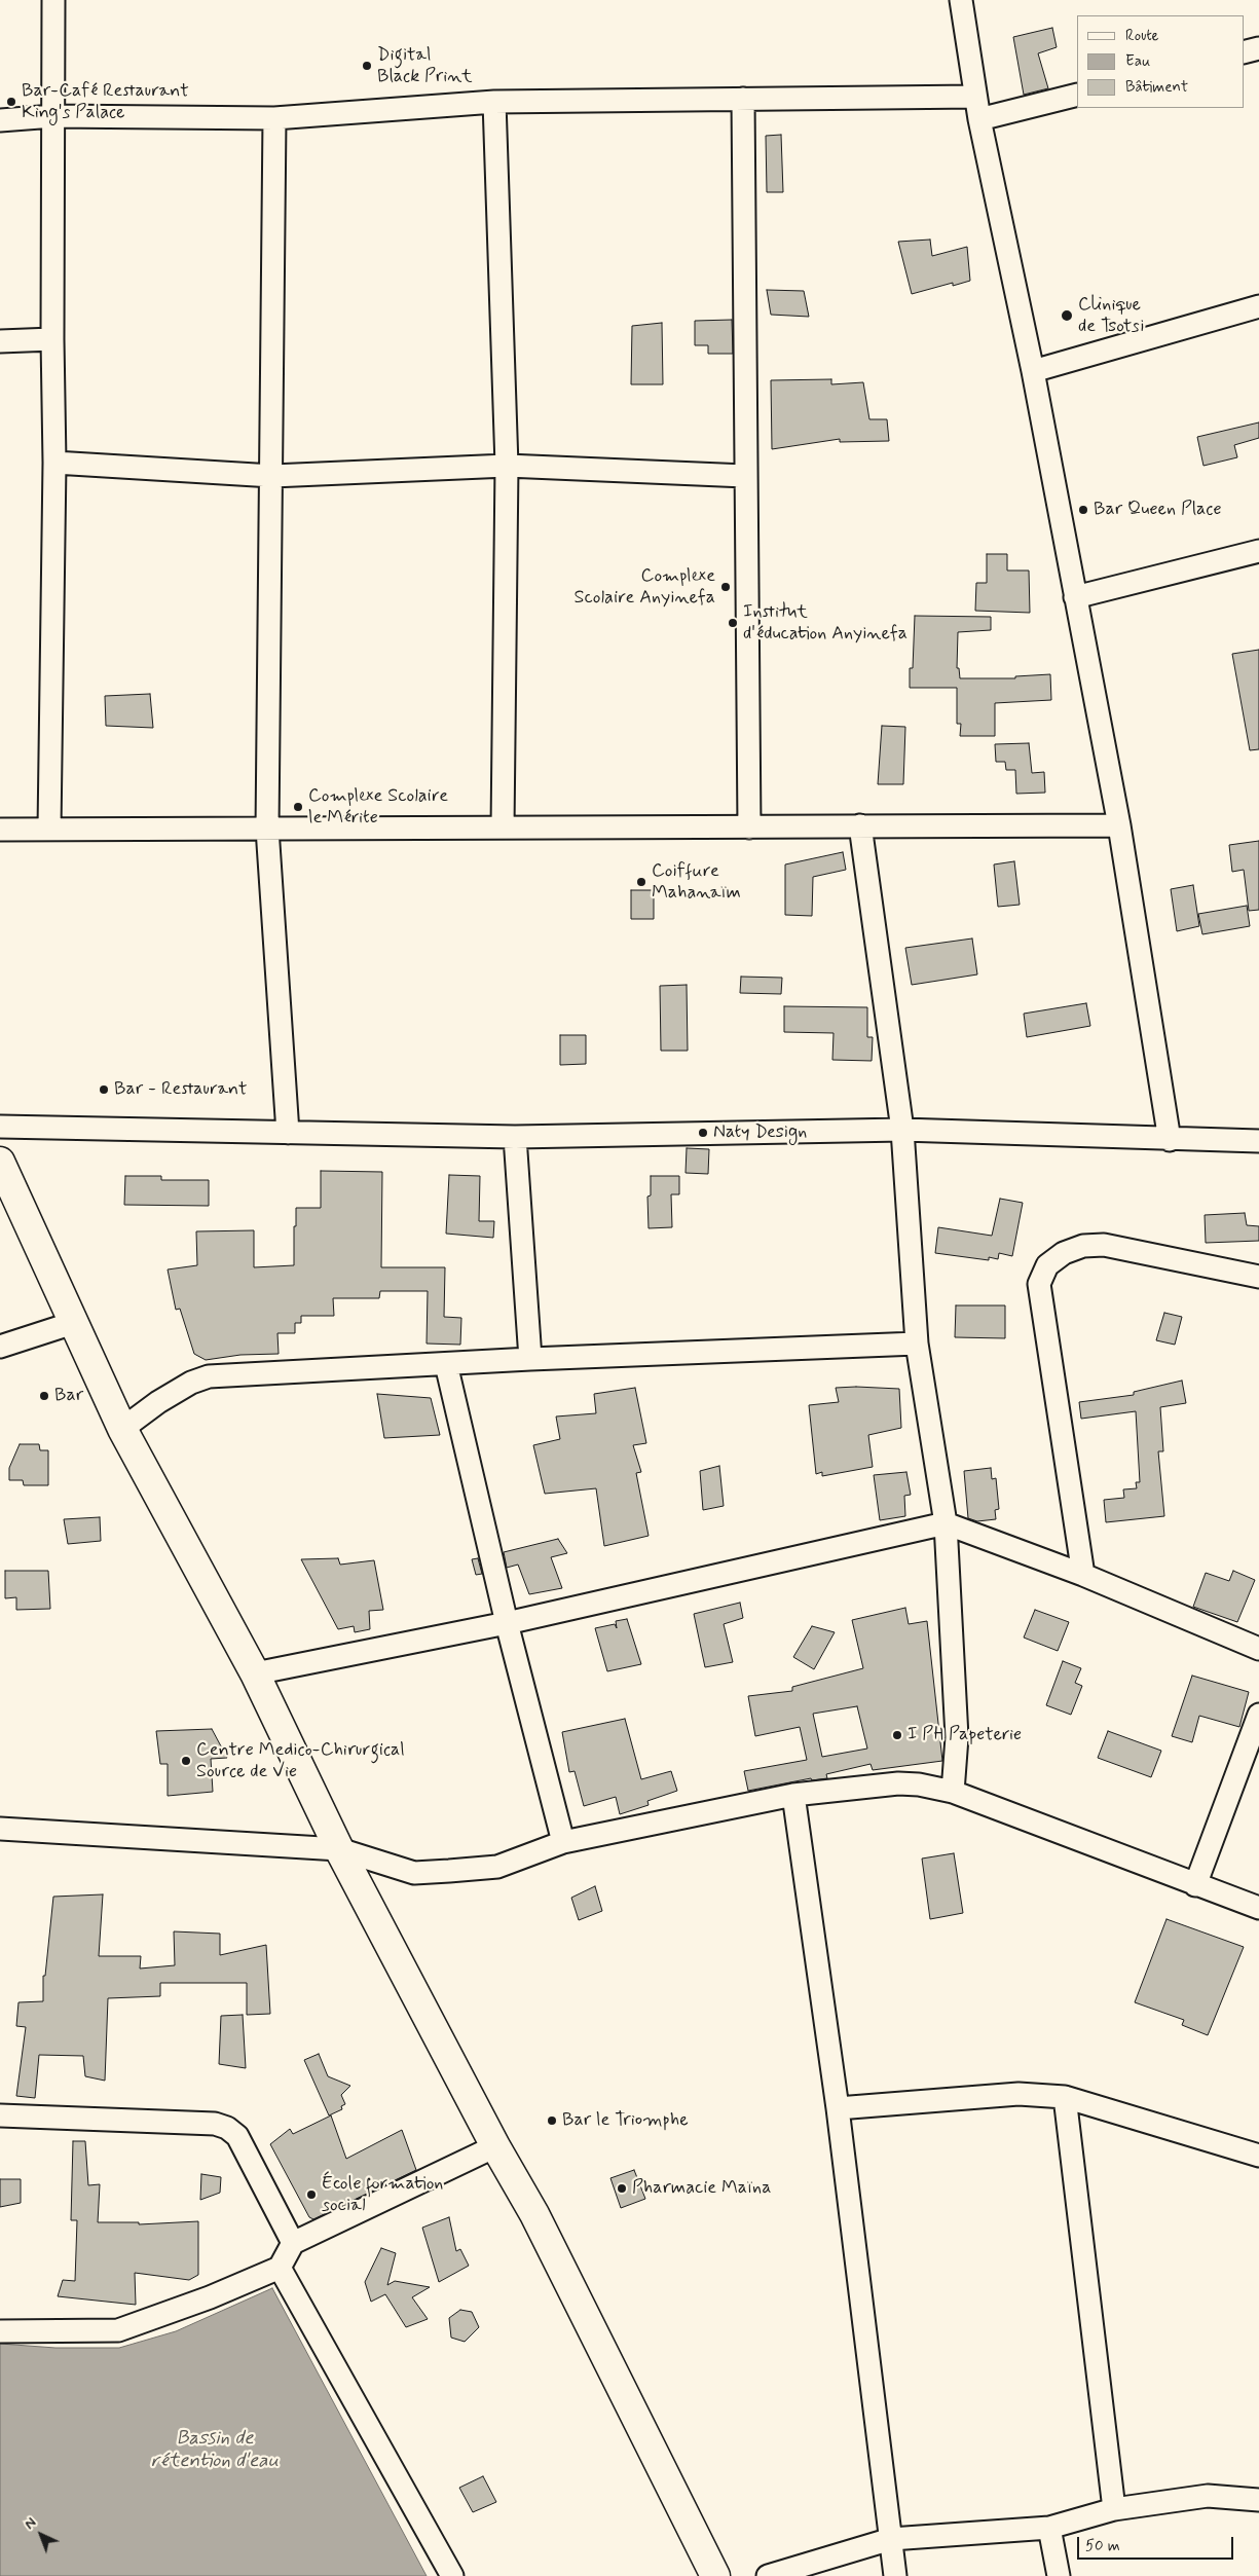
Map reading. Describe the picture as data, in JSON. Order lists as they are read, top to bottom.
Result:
{
  "water": ["Bassin de rétention d'eau"],
  "places": [
    "Digital Black Print",
    "Bar-Café Restaurant King's Palace",
    "Clinique de Tsotsi",
    "Bar Queen Place",
    "Complexe Scolaire Anyinefa",
    "Institut d'éducation Anyinefa",
    "Complexe Scolaire le Mérite",
    "Coiffure Mahanaïm",
    "Bar - Restaurant",
    "Naty Design",
    "Bar",
    "I PH Papeterie",
    "Centre Medico-Chirurgical Source de Vie",
    "Bar le Triomphe",
    "Pharmacie Maïna",
    "École formation social"
  ],
  "legend": ["Route", "Eau", "Bâtiment"],
  "scale_bar": "50 m",
  "north": "top left"
}
